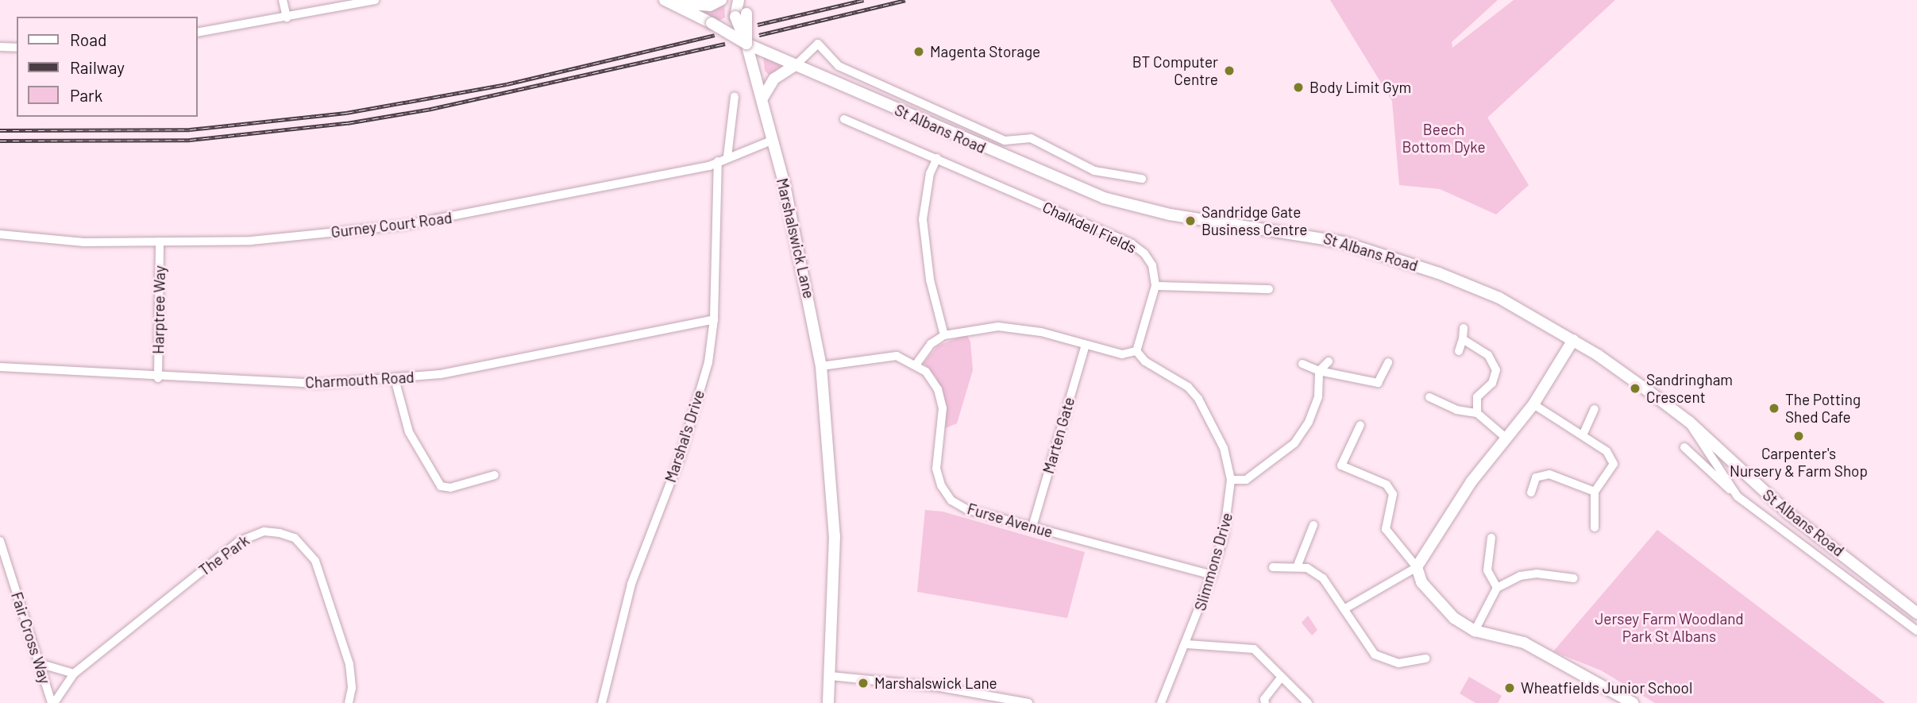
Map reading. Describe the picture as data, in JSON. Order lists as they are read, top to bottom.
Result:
{
  "streets": {
    "main road": ["St Albans Road", "Marshalswick Lane"],
    "street": [
      "Gurney Court Road",
      "Chalkdell Fields",
      "Harptree Way",
      "Charmouth Road",
      "Marten Gate",
      "Marshal's Drive",
      "Furse Avenue",
      "The Park",
      "Slimmons Drive",
      "Fair Cross Way"
    ]
  },
  "crossings": [
    ["St Albans Road", "Marshalswick Lane"],
    ["Gurney Court Road", "Marshalswick Lane"],
    ["Gurney Court Road", "Harptree Way"],
    ["Gurney Court Road", "Marshal's Drive"],
    ["Harptree Way", "Charmouth Road"],
    ["Charmouth Road", "Marshal's Drive"],
    ["Marten Gate", "Furse Avenue"],
    ["Furse Avenue", "Slimmons Drive"],
    ["The Park", "Fair Cross Way"]
  ],
  "parks": ["Beech Bottom Dyke", "Jersey Farm Woodland Park St Albans"],
  "places": [
    "Magenta Storage",
    "BT Computer Centre",
    "Body Limit Gym",
    "Sandridge Gate Business Centre",
    "Sandringham Crescent",
    "The Potting Shed Cafe",
    "Carpenter's Nursery & Farm Shop",
    "Marshalswick Lane",
    "Wheatfields Junior School"
  ],
  "legend": ["Road", "Railway", "Park"]
}
